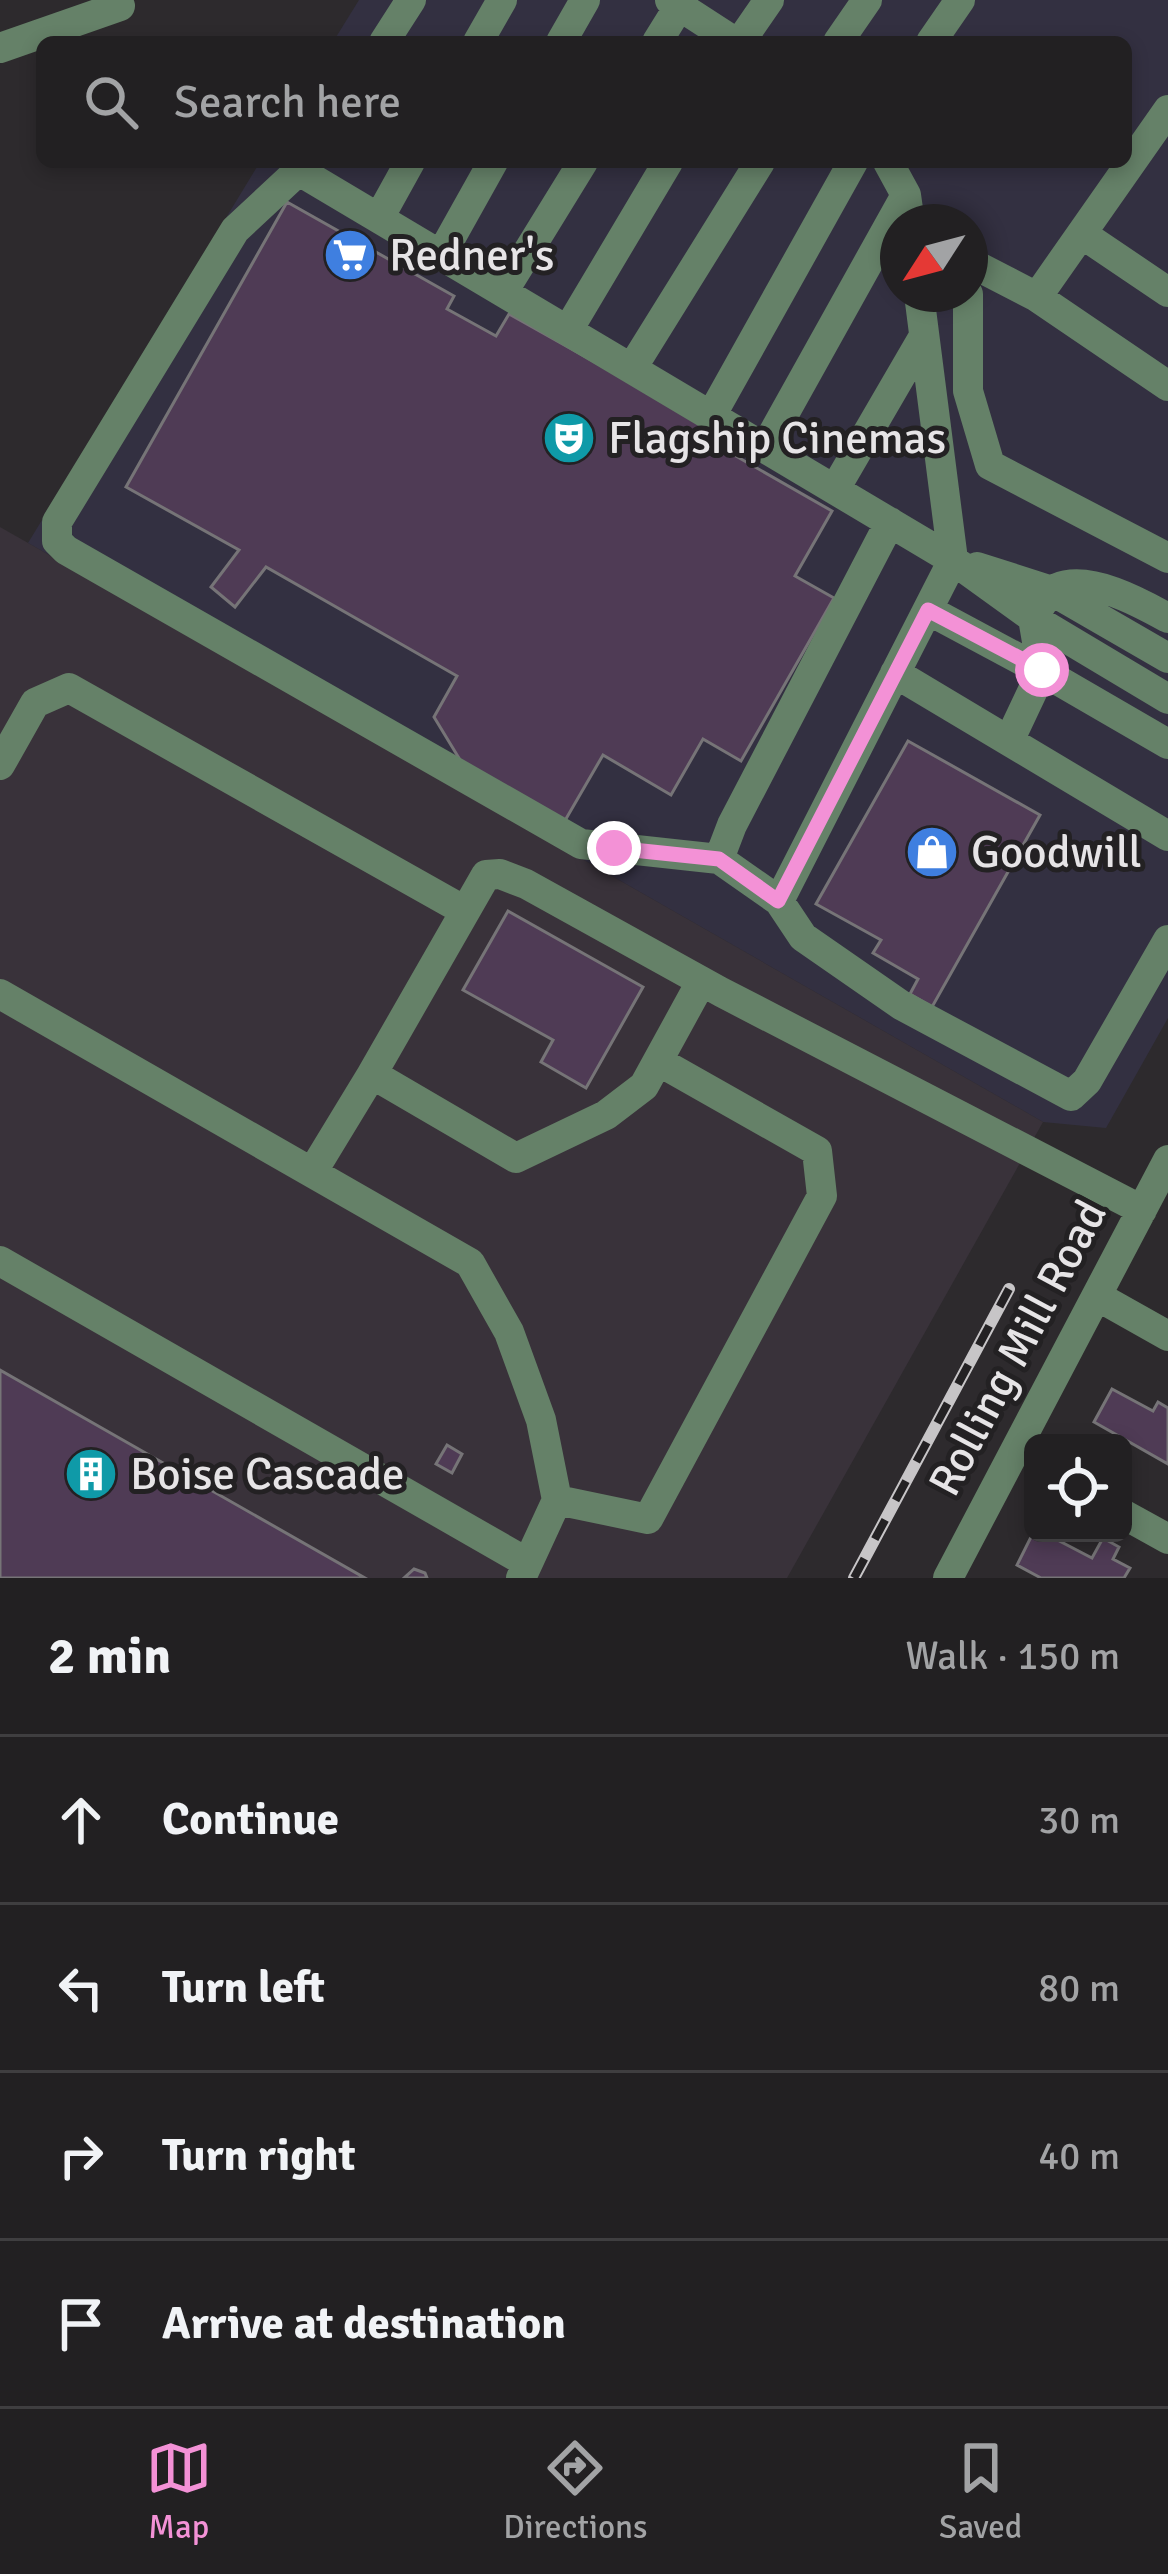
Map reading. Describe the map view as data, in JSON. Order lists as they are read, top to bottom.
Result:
{
  "streets": {
    "street": ["Rolling Mill Road"]
  },
  "places": {
    "supermarket": ["Redner's"],
    "theatre": ["Flagship Cinemas"],
    "shop": ["Goodwill"],
    "building": ["Boise Cascade"]
  },
  "north": "bottom left",
  "page": {
    "search": "Search here",
    "heading": ["2 min", "Walk · 150 m"],
    "list": [
      ["Continue", "30 m"],
      ["Turn left", "80 m"],
      ["Turn right", "40 m"],
      "Arrive at destination"
    ],
    "nav": ["Map", "Directions", "Saved"]
  }
}
